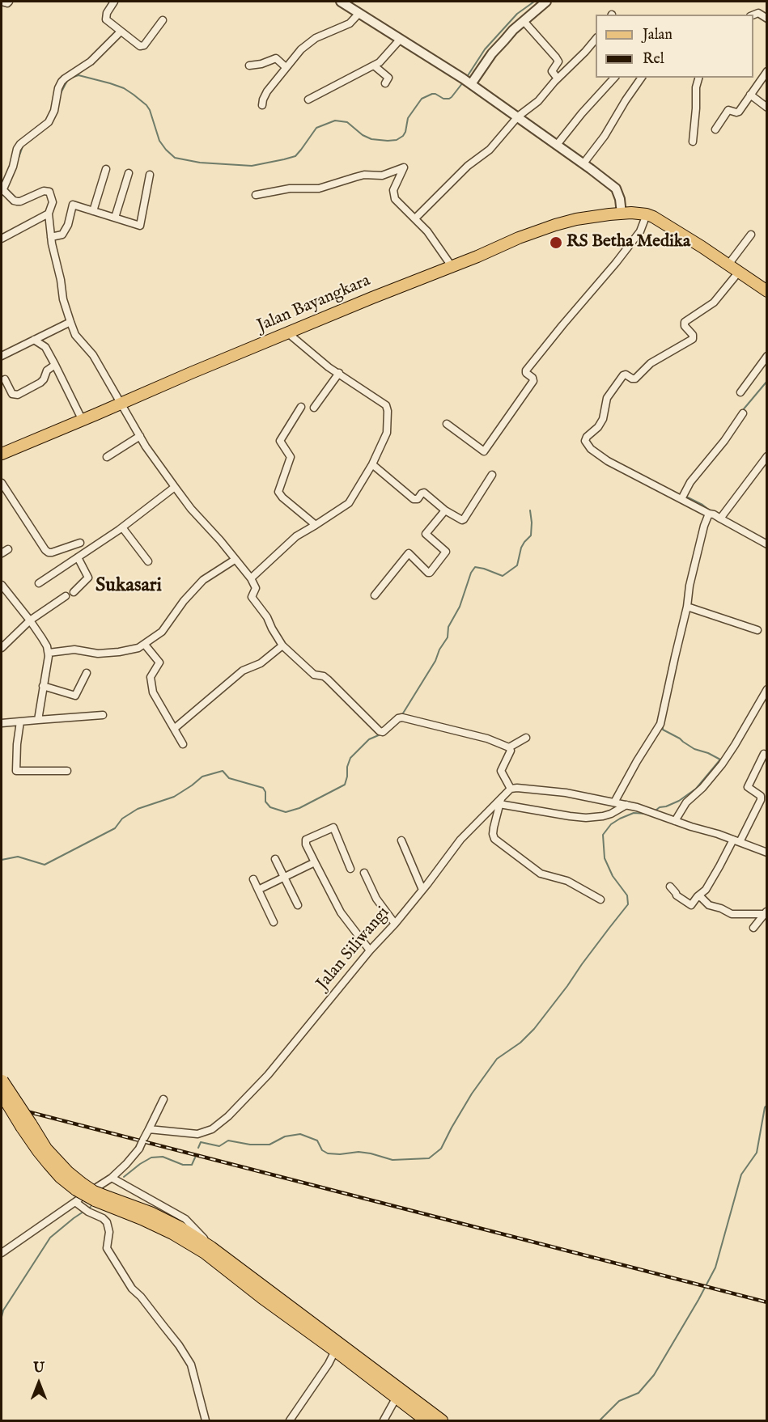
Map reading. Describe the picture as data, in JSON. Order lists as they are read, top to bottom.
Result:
{
  "streets": {
    "main road": ["Jalan Bayangkara"],
    "street": ["Jalan Siliwangi"]
  },
  "districts": ["Sukasari"],
  "places": ["RS Betha Medika"],
  "legend": ["Jalan", "Rel"],
  "north": "top"
}
